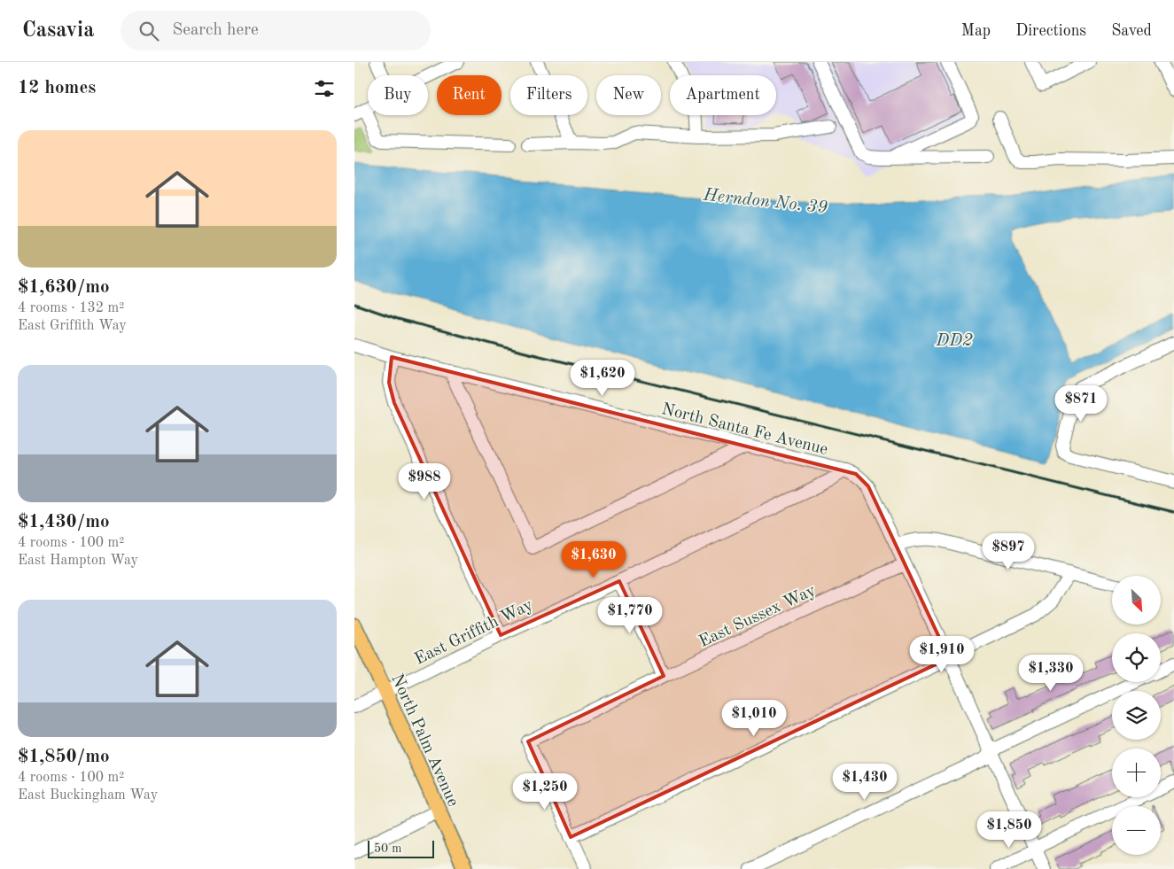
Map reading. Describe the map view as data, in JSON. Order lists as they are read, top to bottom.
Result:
{
  "streets": {
    "main road": ["North Palm Avenue"],
    "street": ["North Santa Fe Avenue", "East Sussex Way", "East Griffith Way"]
  },
  "crossings": [
    ["North Santa Fe Avenue", "East Sussex Way"],
    ["North Santa Fe Avenue", "East Griffith Way"],
    ["East Griffith Way", "North Palm Avenue"]
  ],
  "water": ["Herndon No. 39", "DD2"],
  "scale_bar": "50 m",
  "north": "bottom right",
  "page": {
    "header": "Casavia",
    "search": "Search here",
    "nav": ["Map", "Directions", "Saved"],
    "heading": "12 homes",
    "chip": [
      "Buy",
      "Rent",
      "Filters",
      "New",
      "Apartment"
    ],
    "list": [
      {
        "name": "$1,630/mo",
        "note": "4 rooms · 132 m² · East Griffith Way"
      },
      {
        "name": "$1,430/mo",
        "note": "4 rooms · 100 m² · East Hampton Way"
      },
      {
        "name": "$1,850/mo",
        "note": "4 rooms · 100 m² · East Buckingham Way"
      }
    ],
    "price": [
      "$1,620",
      "$871",
      "$988",
      "$897",
      "$1,630",
      "$1,770",
      "$1,910",
      "$1,330",
      "$1,010",
      "$1,430",
      "$1,250",
      "$1,850"
    ],
    "map_buttons": ["+", "−"],
    "scale": "50 m"
  }
}
